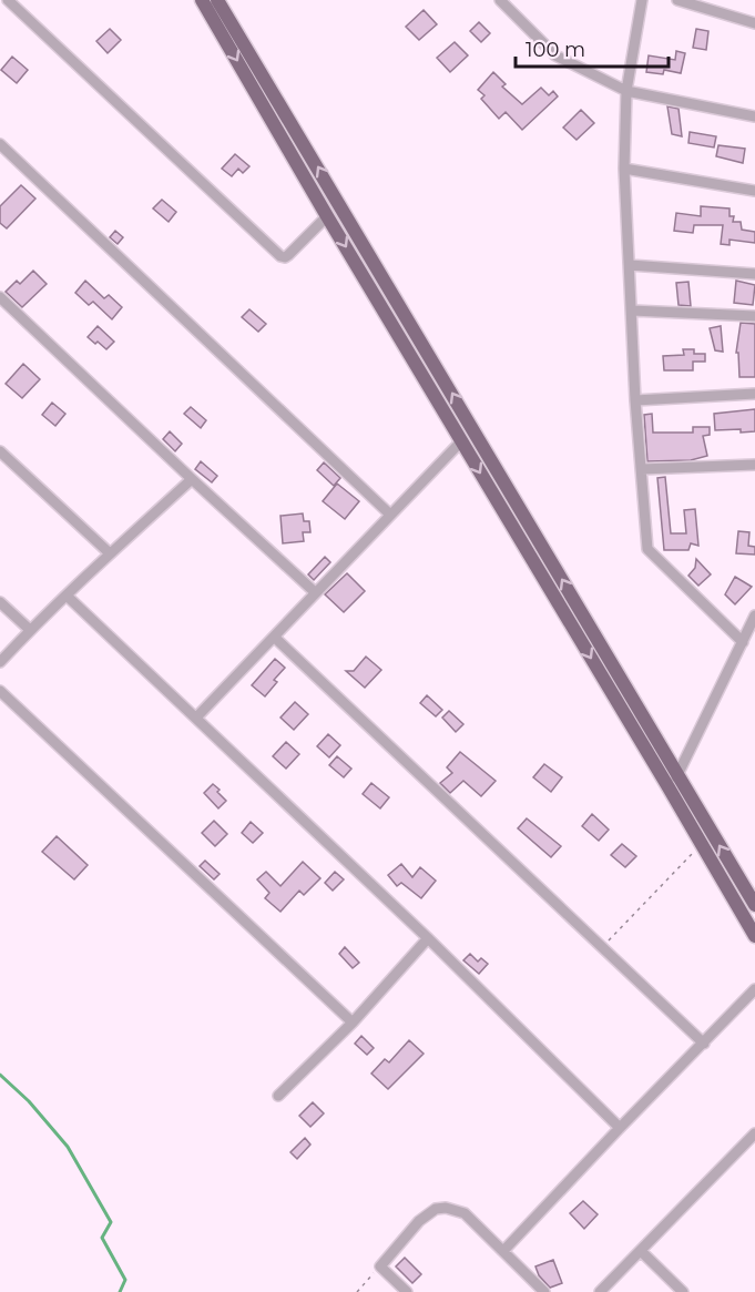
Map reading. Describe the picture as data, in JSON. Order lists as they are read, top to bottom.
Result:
{
  "scale_bar": "100 m"
}
